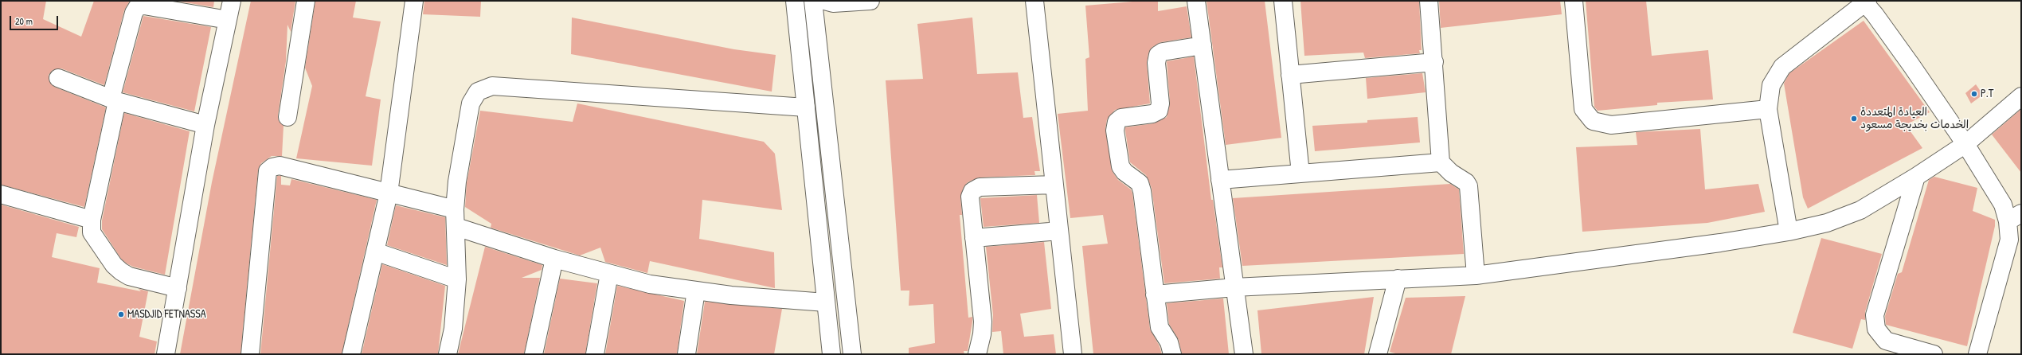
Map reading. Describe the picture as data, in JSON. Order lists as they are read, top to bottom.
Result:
{
  "places": ["P.T", "العيادة المتعددة الخدمات بخديجة مسعود", "MASDJID FETNASSA"],
  "scale_bar": "20 m"
}
